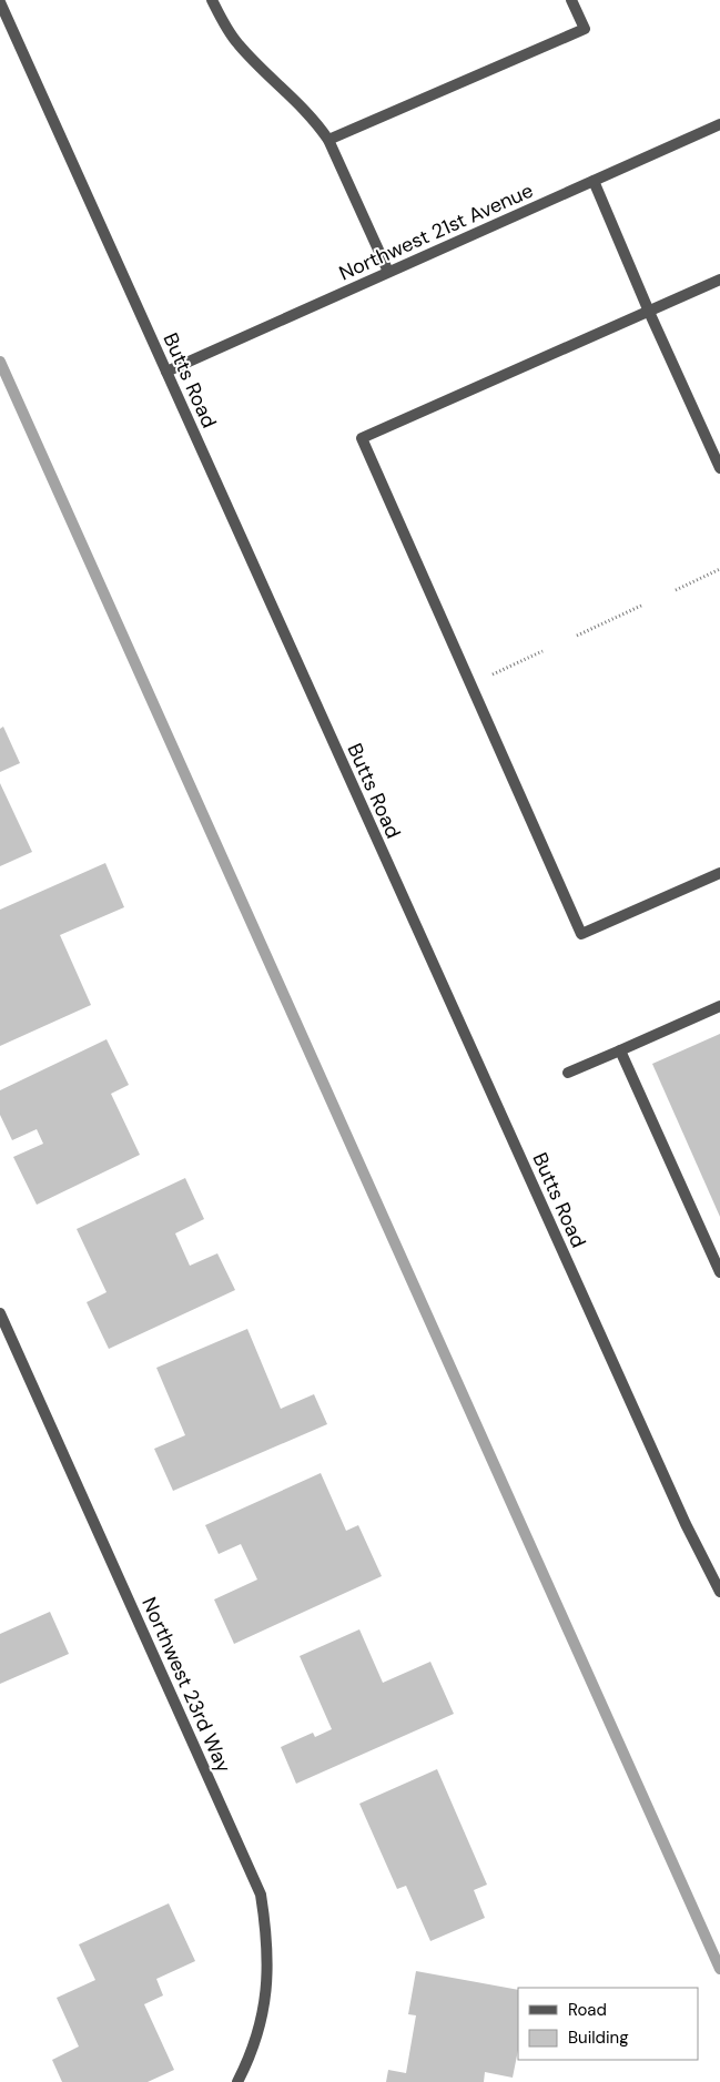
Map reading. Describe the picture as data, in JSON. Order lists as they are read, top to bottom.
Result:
{
  "streets": {
    "street": ["Northwest 21st Avenue", "Butts Road", "Northwest 23rd Way"]
  },
  "crossings": [
    ["Northwest 21st Avenue", "Butts Road"]
  ],
  "legend": ["Road", "Building"]
}
